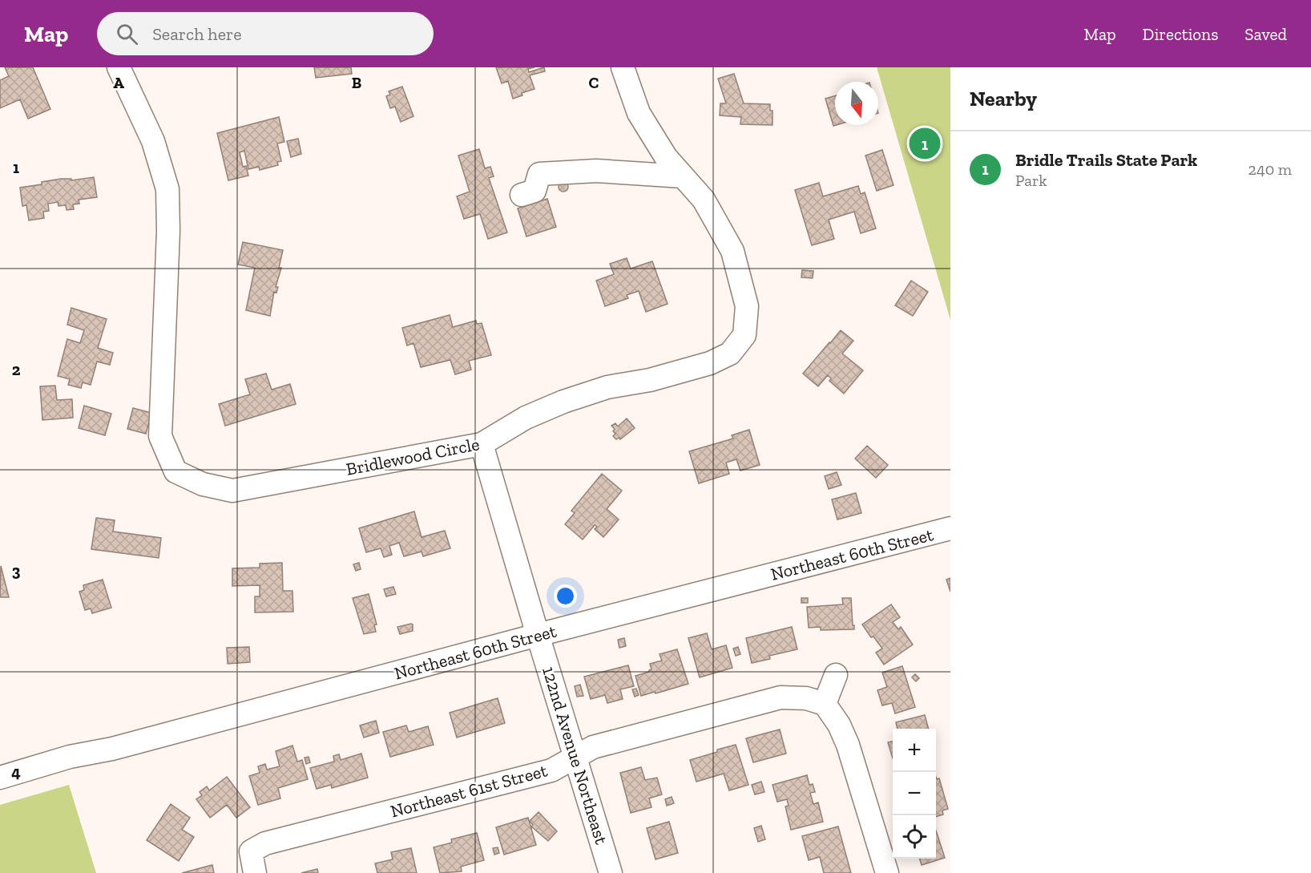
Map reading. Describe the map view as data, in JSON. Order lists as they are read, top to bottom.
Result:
{
  "streets": {
    "street": [
      "Bridlewood Circle",
      "Northeast 60th Street",
      "122nd Avenue Northeast",
      "Northeast 61st Street"
    ]
  },
  "crossings": [
    ["Bridlewood Circle", "122nd Avenue Northeast"],
    ["Northeast 60th Street", "122nd Avenue Northeast"],
    ["122nd Avenue Northeast", "Northeast 61st Street"]
  ],
  "north": "bottom",
  "page": {
    "header": "Map",
    "search": "Search here",
    "nav": ["Map", "Directions", "Saved"],
    "heading": "Nearby",
    "pins": "1",
    "list": [
      {
        "mark": "1",
        "name": "Bridle Trails State Park",
        "note": "Park",
        "value": "240 m"
      }
    ],
    "map_buttons": ["+", "−"]
  },
  "grid": {
    "columns": ["A", "B", "C"],
    "rows": [
      "1",
      "2",
      "3",
      "4"
    ]
  }
}
